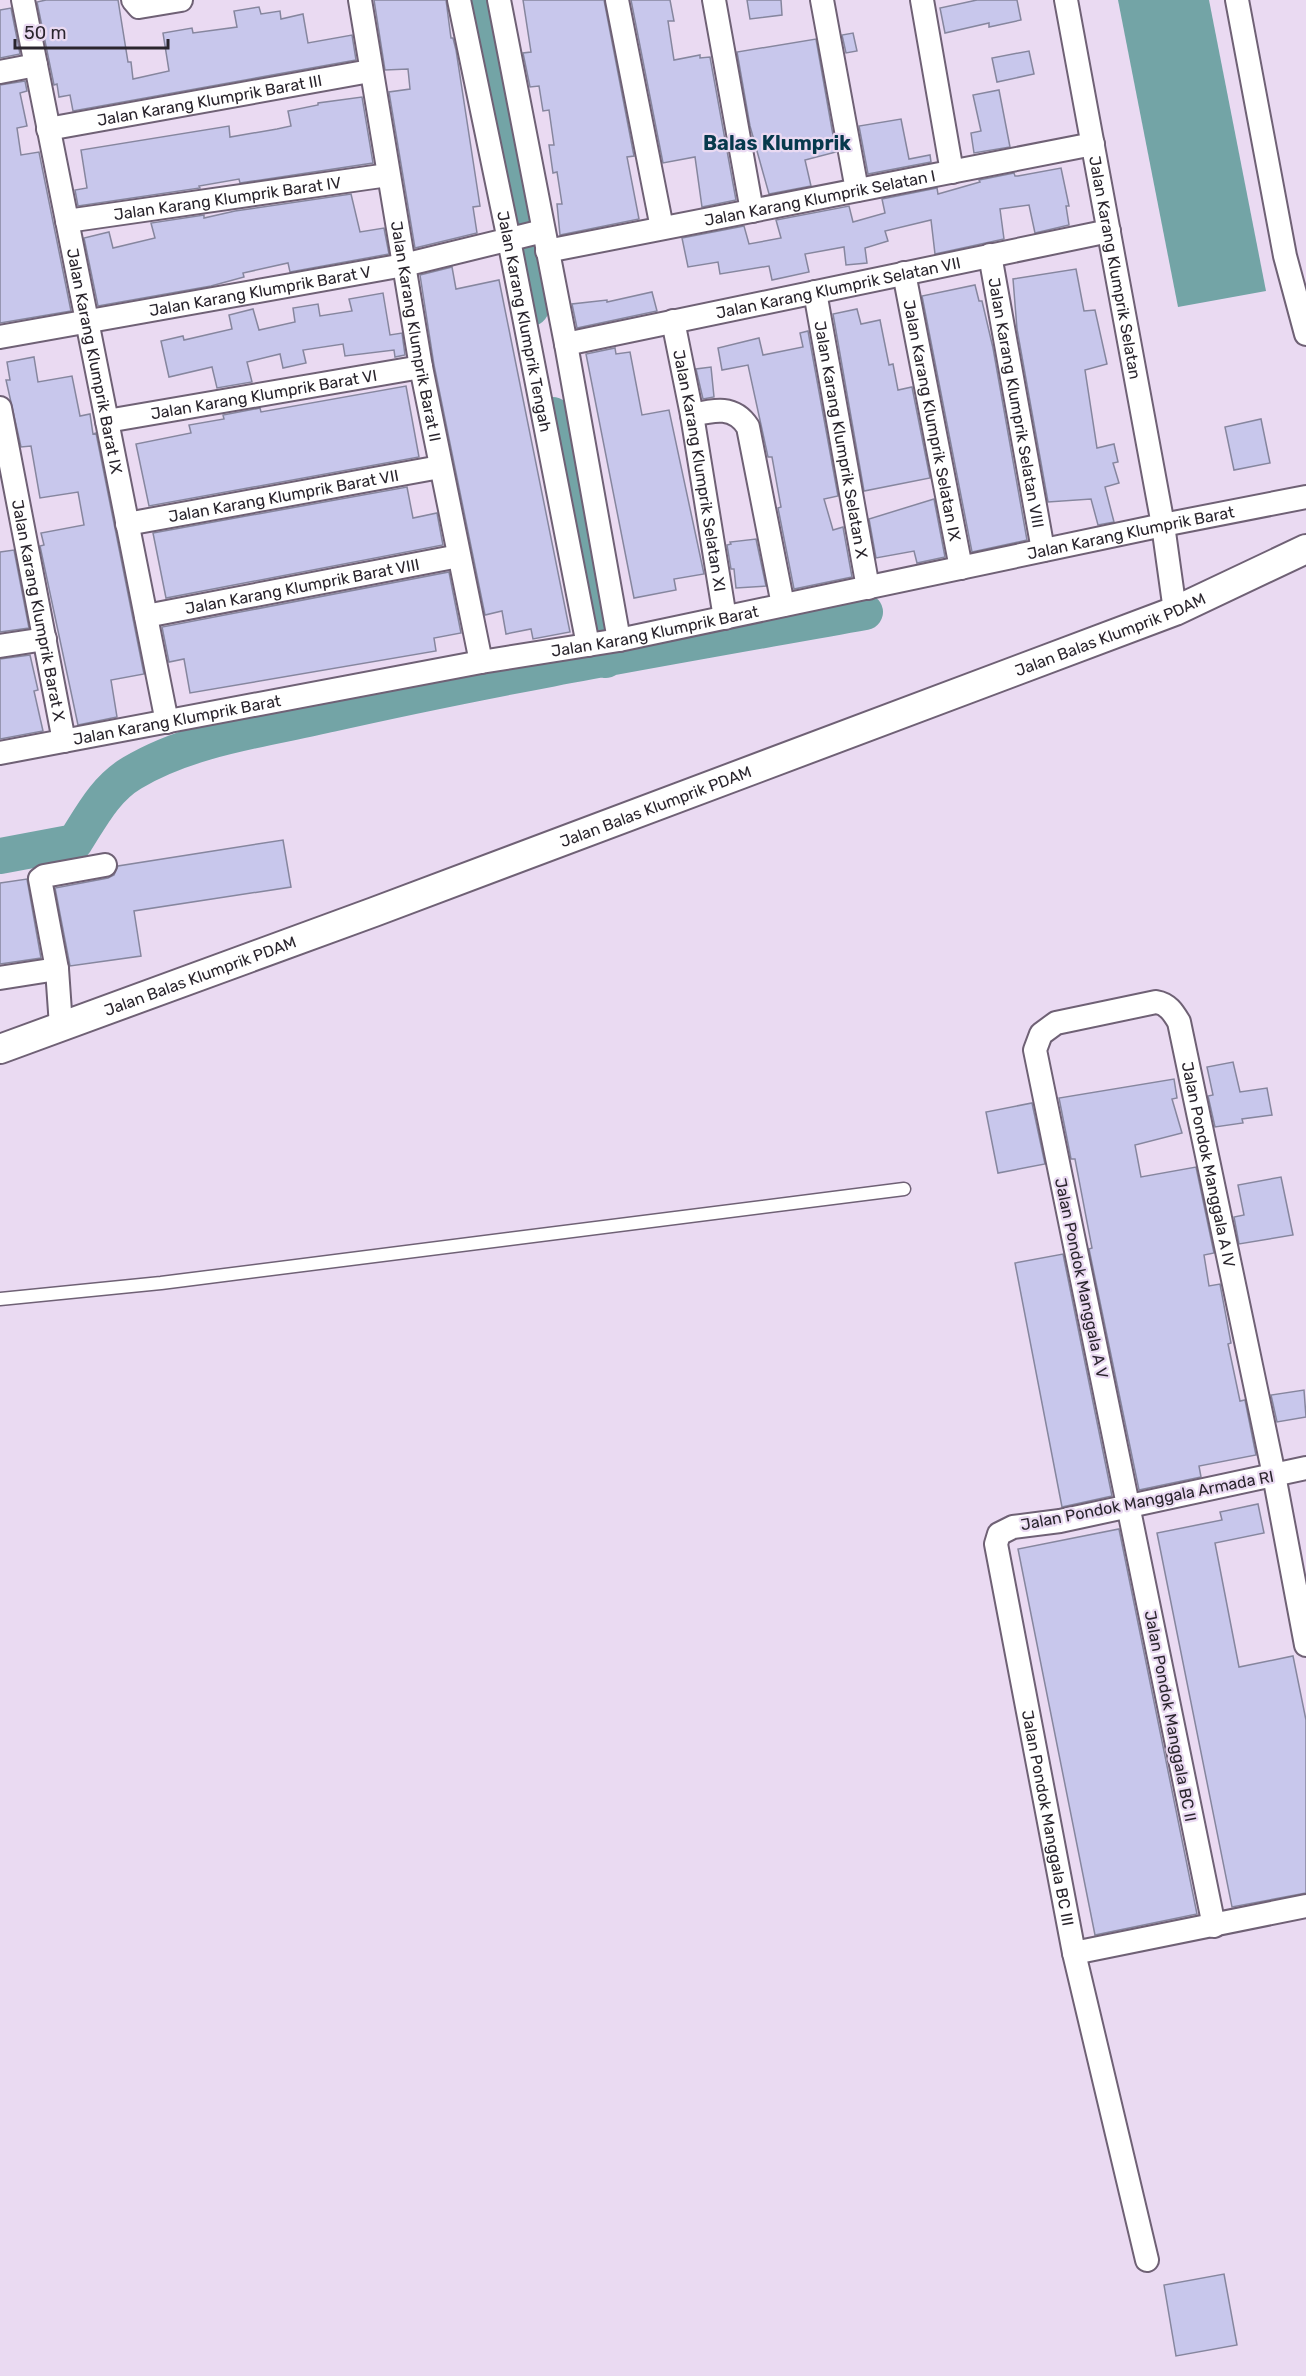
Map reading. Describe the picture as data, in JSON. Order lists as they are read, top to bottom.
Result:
{
  "streets": {
    "street": [
      "Jalan Karang Klumprik Barat III",
      "Jalan Karang Klumprik Barat IV",
      "Jalan Karang Klumprik Selatan I",
      "Jalan Karang Klumprik Selatan",
      "Jalan Karang Klumprik Selatan VII",
      "Jalan Karang Klumprik Barat V",
      "Jalan Karang Klumprik Tengah",
      "Jalan Karang Klumprik Barat II",
      "Jalan Karang Klumprik Barat IX",
      "Jalan Karang Klumprik Barat VI",
      "Jalan Karang Klumprik Selatan VIII",
      "Jalan Karang Klumprik Selatan IX",
      "Jalan Karang Klumprik Selatan X",
      "Jalan Karang Klumprik Selatan XI",
      "Jalan Karang Klumprik Barat VII",
      "Jalan Karang Klumprik Barat",
      "Jalan Karang Klumprik Barat VIII",
      "Jalan Karang Klumprik Barat X",
      "Jalan Balas Klumprik PDAM",
      "Jalan Pondok Manggala A IV",
      "Jalan Pondok Manggala A V",
      "Jalan Pondok Manggala Armada RI",
      "Jalan Pondok Manggala BC II",
      "Jalan Pondok Manggala BC III"
    ]
  },
  "crossings": [
    ["Jalan Karang Klumprik Barat III", "Jalan Karang Klumprik Barat II"],
    ["Jalan Karang Klumprik Barat III", "Jalan Karang Klumprik Barat IX"],
    ["Jalan Karang Klumprik Barat IV", "Jalan Karang Klumprik Barat II"],
    ["Jalan Karang Klumprik Barat IV", "Jalan Karang Klumprik Barat IX"],
    ["Jalan Karang Klumprik Selatan I", "Jalan Karang Klumprik Selatan"],
    ["Jalan Karang Klumprik Selatan I", "Jalan Karang Klumprik Barat V"],
    ["Jalan Karang Klumprik Selatan I", "Jalan Karang Klumprik Tengah"],
    ["Jalan Karang Klumprik Selatan", "Jalan Karang Klumprik Selatan VII"],
    ["Jalan Karang Klumprik Selatan", "Jalan Karang Klumprik Barat"],
    ["Jalan Karang Klumprik Selatan", "Jalan Balas Klumprik PDAM"],
    ["Jalan Karang Klumprik Selatan VII", "Jalan Karang Klumprik Tengah"],
    ["Jalan Karang Klumprik Selatan VII", "Jalan Karang Klumprik Selatan VIII"],
    ["Jalan Karang Klumprik Selatan VII", "Jalan Karang Klumprik Selatan IX"],
    ["Jalan Karang Klumprik Selatan VII", "Jalan Karang Klumprik Selatan X"],
    ["Jalan Karang Klumprik Selatan VII", "Jalan Karang Klumprik Selatan XI"],
    ["Jalan Karang Klumprik Barat V", "Jalan Karang Klumprik Tengah"],
    ["Jalan Karang Klumprik Barat V", "Jalan Karang Klumprik Barat II"],
    ["Jalan Karang Klumprik Barat V", "Jalan Karang Klumprik Barat IX"],
    ["Jalan Karang Klumprik Tengah", "Jalan Karang Klumprik Barat"],
    ["Jalan Karang Klumprik Barat II", "Jalan Karang Klumprik Barat VI"],
    ["Jalan Karang Klumprik Barat II", "Jalan Karang Klumprik Barat VII"],
    ["Jalan Karang Klumprik Barat II", "Jalan Karang Klumprik Barat"],
    ["Jalan Karang Klumprik Barat II", "Jalan Karang Klumprik Barat VIII"],
    ["Jalan Karang Klumprik Barat IX", "Jalan Karang Klumprik Barat VI"],
    ["Jalan Karang Klumprik Barat IX", "Jalan Karang Klumprik Barat VII"],
    ["Jalan Karang Klumprik Barat IX", "Jalan Karang Klumprik Barat"],
    ["Jalan Karang Klumprik Barat IX", "Jalan Karang Klumprik Barat VIII"],
    ["Jalan Karang Klumprik Selatan VIII", "Jalan Karang Klumprik Barat"],
    ["Jalan Karang Klumprik Selatan IX", "Jalan Karang Klumprik Barat"],
    ["Jalan Karang Klumprik Selatan X", "Jalan Karang Klumprik Barat"],
    ["Jalan Karang Klumprik Selatan XI", "Jalan Karang Klumprik Barat"],
    ["Jalan Karang Klumprik Barat", "Jalan Karang Klumprik Barat X"],
    ["Jalan Pondok Manggala A IV", "Jalan Pondok Manggala A V"],
    ["Jalan Pondok Manggala A IV", "Jalan Pondok Manggala Armada RI"],
    ["Jalan Pondok Manggala A V", "Jalan Pondok Manggala Armada RI"],
    ["Jalan Pondok Manggala A V", "Jalan Pondok Manggala BC II"],
    ["Jalan Pondok Manggala Armada RI", "Jalan Pondok Manggala BC II"],
    ["Jalan Pondok Manggala Armada RI", "Jalan Pondok Manggala BC III"]
  ],
  "districts": ["Balas Klumprik"],
  "scale_bar": "50 m"
}
